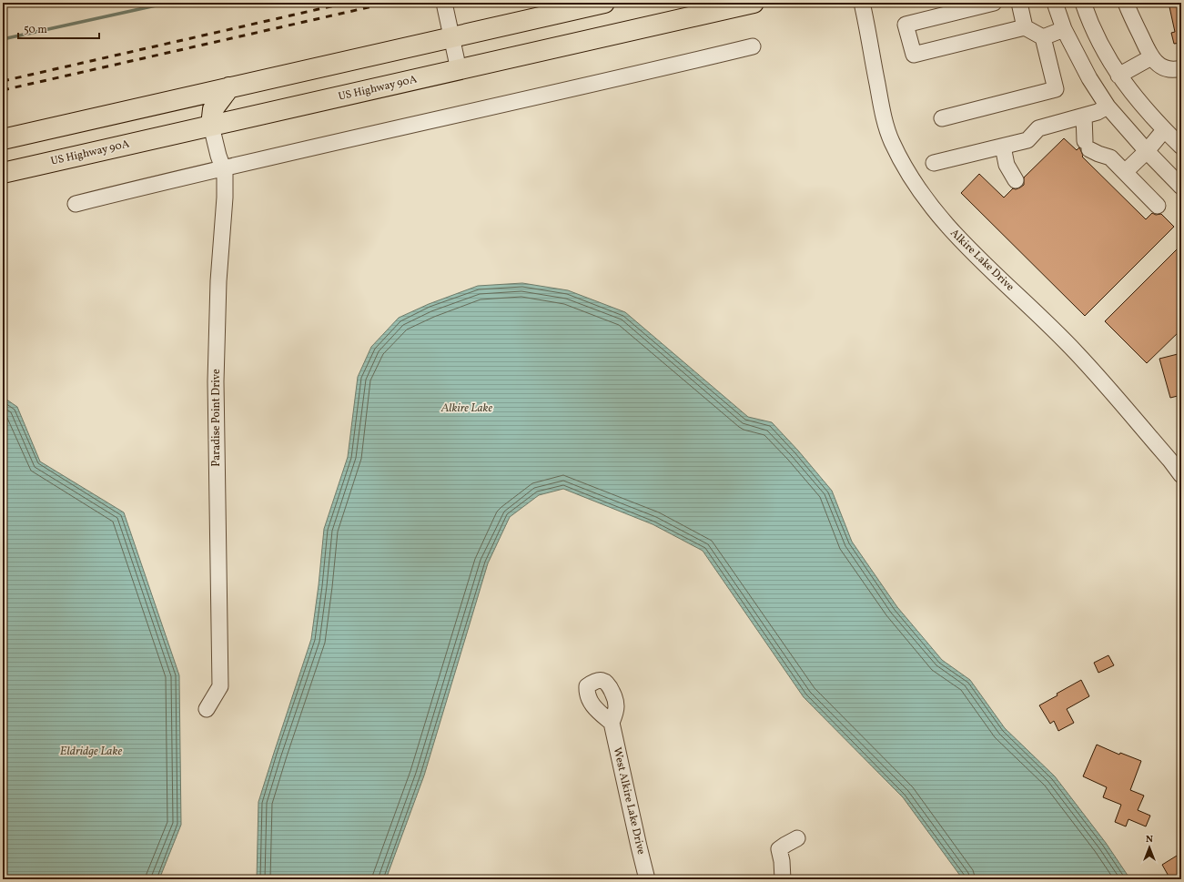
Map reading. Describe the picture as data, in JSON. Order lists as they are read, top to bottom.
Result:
{
  "streets": {
    "main road": ["US Highway 90A"],
    "street": ["Alkire Lake Drive", "Paradise Point Drive", "West Alkire Lake Drive"]
  },
  "crossings": [
    ["US Highway 90A", "Paradise Point Drive"]
  ],
  "water": ["Alkire Lake", "Eldridge Lake"],
  "scale_bar": "50 m",
  "north": "top"
}
